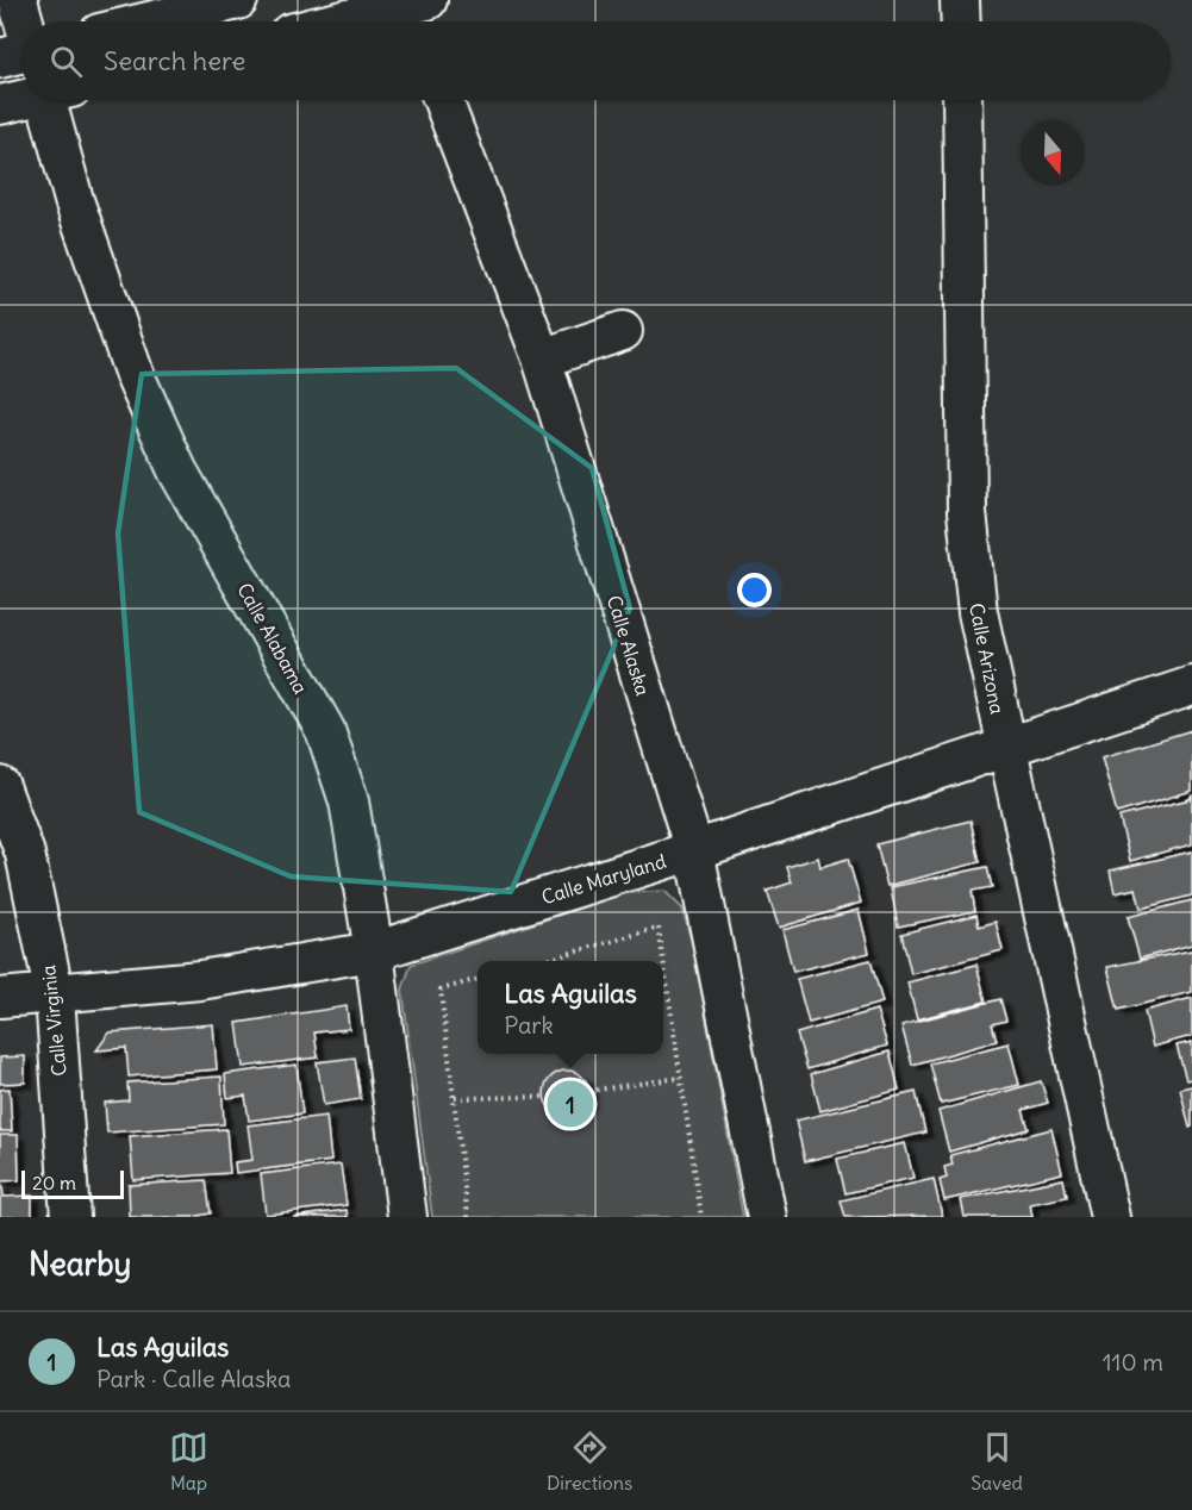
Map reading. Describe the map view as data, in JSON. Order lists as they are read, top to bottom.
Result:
{
  "streets": {
    "street": [
      "Calle Alabama",
      "Calle Alaska",
      "Calle Arizona",
      "Calle Maryland",
      "Calle Virginia"
    ]
  },
  "crossings": [
    ["Calle Alabama", "Calle Maryland"],
    ["Calle Alaska", "Calle Maryland"],
    ["Calle Arizona", "Calle Maryland"],
    ["Calle Maryland", "Calle Virginia"]
  ],
  "scale_bar": "20 m",
  "north": "bottom",
  "page": {
    "search": "Search here",
    "popup": ["Las Aguilas", "Park"],
    "pins": "1",
    "scale": "20 m",
    "heading": "Nearby",
    "list": [
      {
        "mark": "1",
        "name": "Las Aguilas",
        "note": "Park · Calle Alaska",
        "value": "110 m"
      }
    ],
    "nav": ["Map", "Directions", "Saved"]
  }
}
